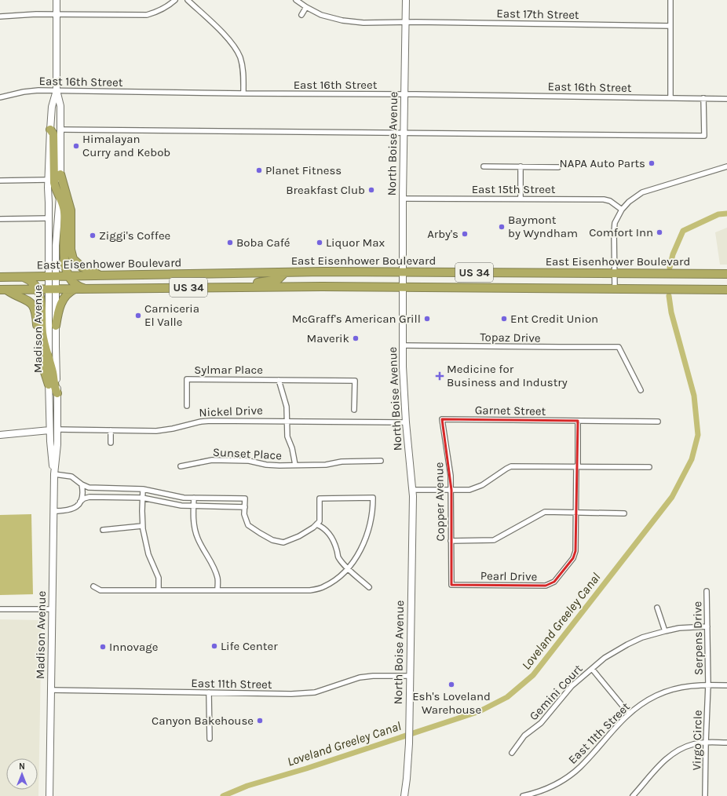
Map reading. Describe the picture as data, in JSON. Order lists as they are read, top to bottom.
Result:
{
  "streets": {
    "highway": ["East Eisenhower Boulevard", "US 34"],
    "main road": ["North Boise Avenue", "Madison Avenue"],
    "street": [
      "East 17th Street",
      "East 16th Street",
      "East 15th Street",
      "Topaz Drive",
      "Sylmar Place",
      "Garnet Street",
      "Nickel Drive",
      "Sunset Place",
      "Copper Avenue",
      "Pearl Drive",
      "Serpens Drive",
      "East 11th Street",
      "Gemini Court",
      "Virgo Circle"
    ]
  },
  "crossings": [
    ["East 17th Street", "North Boise Avenue"],
    ["East 16th Street", "North Boise Avenue"],
    ["East 16th Street", "Madison Avenue"],
    ["North Boise Avenue", "East 15th Street"],
    ["North Boise Avenue", "East Eisenhower Boulevard"],
    ["North Boise Avenue", "Topaz Drive"],
    ["North Boise Avenue", "Nickel Drive"],
    ["North Boise Avenue", "East 11th Street"],
    ["East Eisenhower Boulevard", "Madison Avenue"],
    ["Madison Avenue", "Nickel Drive"],
    ["Madison Avenue", "East 11th Street"],
    ["Sylmar Place", "Nickel Drive"],
    ["Sylmar Place", "Sunset Place"],
    ["Garnet Street", "Copper Avenue"],
    ["Garnet Street", "Pearl Drive"],
    ["Nickel Drive", "Sunset Place"],
    ["Copper Avenue", "Pearl Drive"],
    ["Serpens Drive", "East 11th Street"],
    ["Serpens Drive", "Gemini Court"],
    ["Serpens Drive", "Virgo Circle"],
    ["East 11th Street", "Virgo Circle"]
  ],
  "water": ["Loveland Greeley Canal"],
  "places": {
    "other": [
      "Himalayan Curry and Kebob",
      "NAPA Auto Parts",
      "Planet Fitness",
      "Breakfast Club",
      "Baymont by Wyndham",
      "Comfort Inn",
      "Arby's",
      "Ziggi's Coffee",
      "Boba Café",
      "Liquor Max",
      "Carniceria El Valle",
      "McGraff's American Grill",
      "Ent Credit Union",
      "Maverik",
      "Life Center",
      "Innovage",
      "Esh's Loveland Warehouse",
      "Canyon Bakehouse"
    ],
    "health": ["Medicine for Business and Industry"]
  },
  "north": "top"
}
